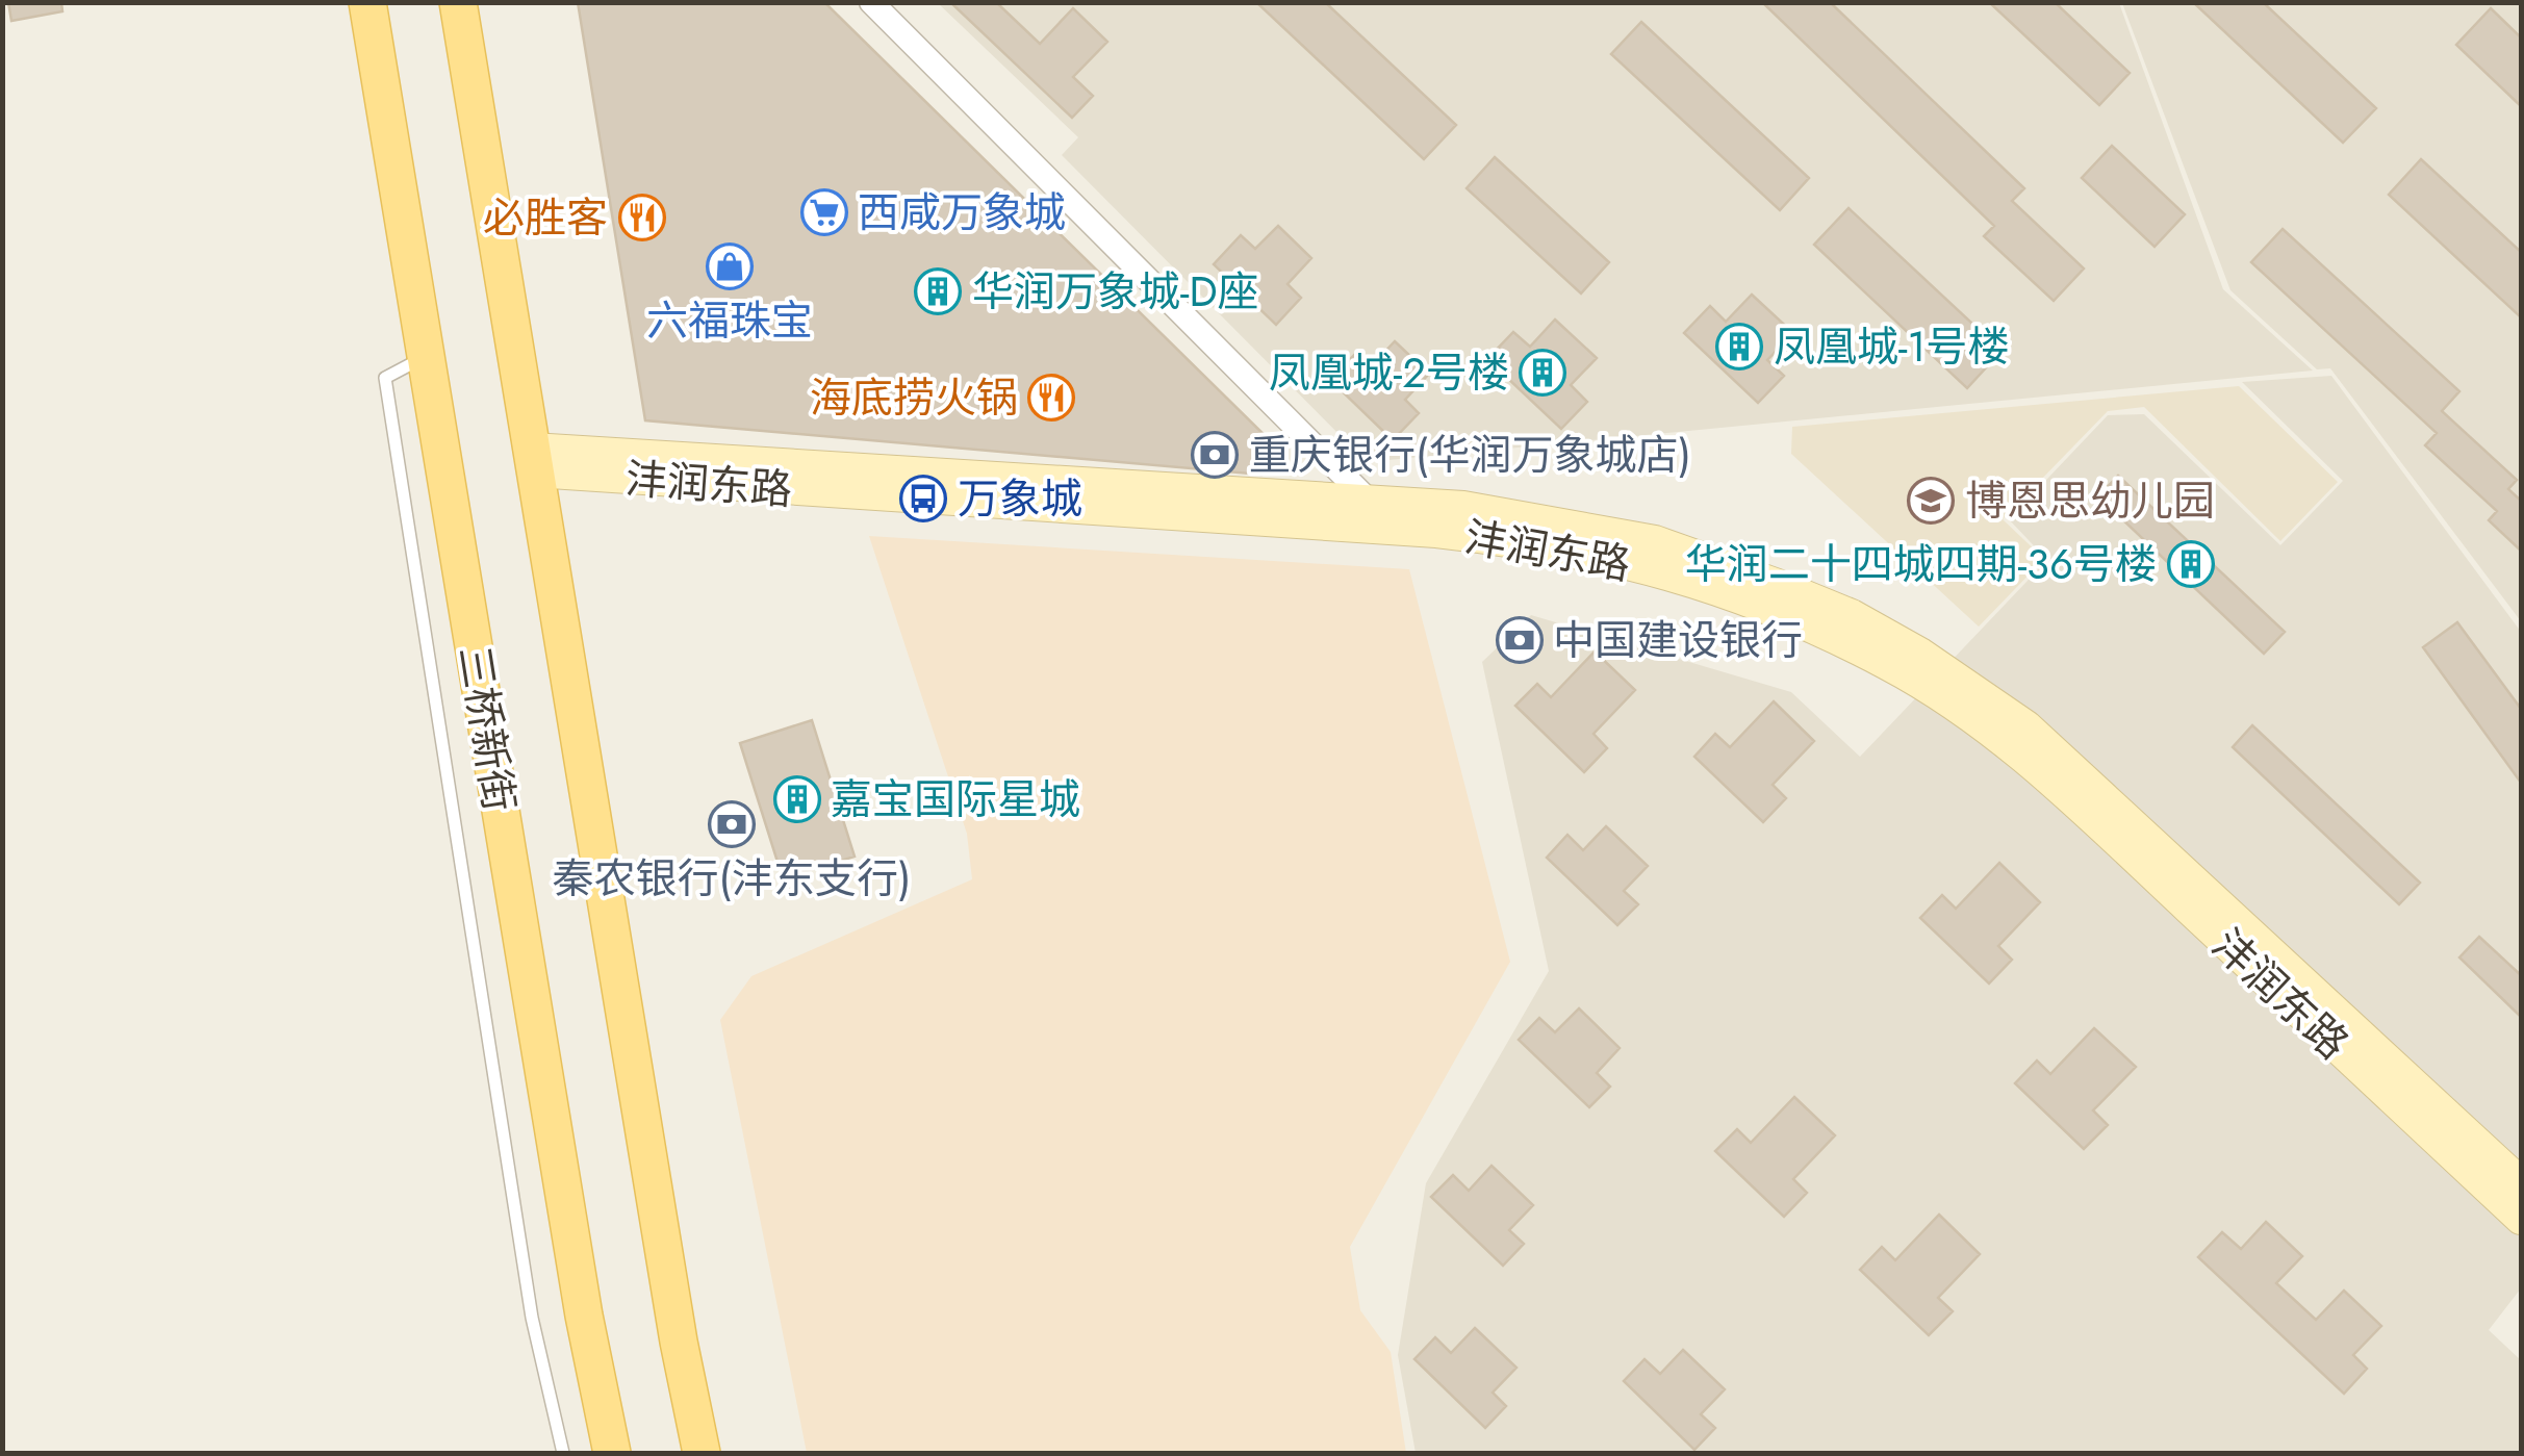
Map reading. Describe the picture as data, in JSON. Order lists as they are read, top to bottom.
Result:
{
  "streets": {
    "main road": ["三桥新街"],
    "street": ["沣润东路"]
  },
  "places": {
    "supermarket": ["西咸万象城"],
    "restaurant": ["必胜客", "海底捞火锅"],
    "shop": ["六福珠宝"],
    "building": [
      "华润万象城-D座",
      "凤凰城-1号楼",
      "凤凰城-2号楼",
      "华润二十四城四期-36号楼",
      "嘉宝国际星城"
    ],
    "bank": ["重庆银行(华润万象城店)", "中国建设银行", "秦农银行(沣东支行)"],
    "bus stop": ["万象城"],
    "school or university": ["博恩思幼儿园"]
  }
}
